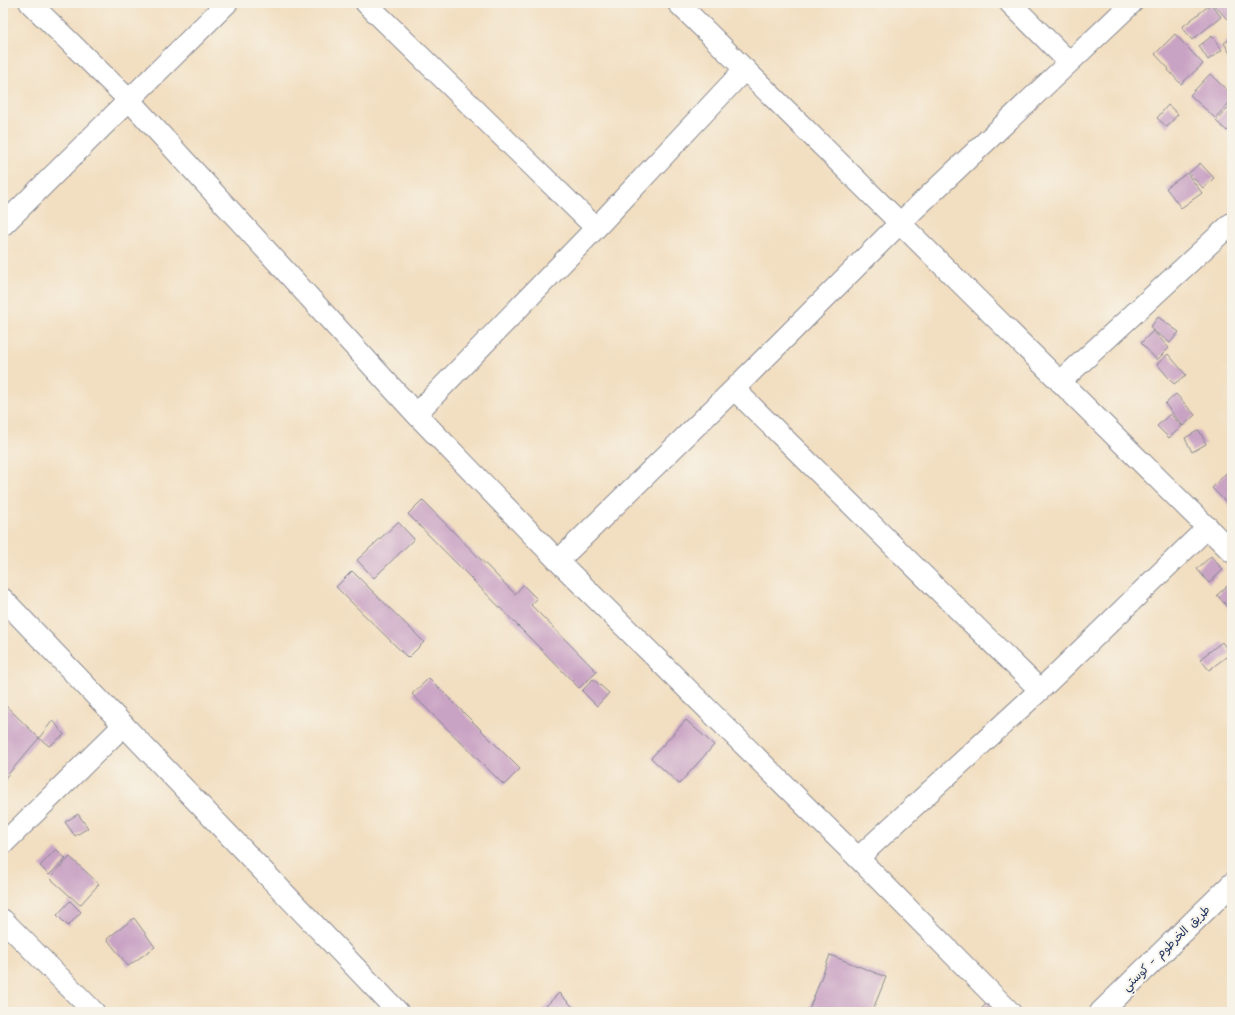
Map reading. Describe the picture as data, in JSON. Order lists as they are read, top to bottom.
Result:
{
  "streets": {
    "highway": ["طريق الخرطوم - كوستي"]
  }
}
